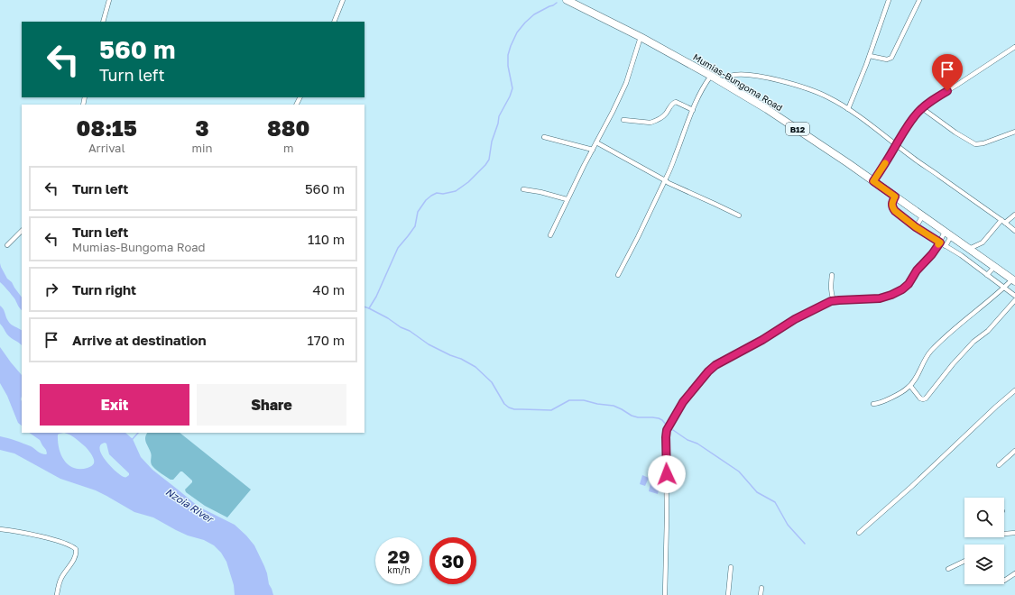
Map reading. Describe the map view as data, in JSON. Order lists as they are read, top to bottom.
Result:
{
  "streets": {
    "highway": ["Mumias-Bungoma Road", "B12"]
  },
  "water": ["Nzoia River"],
  "page": {
    "turn": ["560 m", "Turn left"],
    "eta": [
      "08:15",
      "Arrival",
      "3",
      "min",
      "880",
      "m"
    ],
    "list": [
      {
        "name": "Turn left",
        "value": "560 m"
      },
      {
        "name": "Turn left",
        "note": "Mumias-Bungoma Road",
        "value": "110 m"
      },
      {
        "name": "Turn right",
        "value": "40 m"
      },
      {
        "name": "Arrive at destination",
        "value": "170 m"
      }
    ],
    "buttons": ["Exit", "Share"],
    "speed": "29 km/h",
    "limit": "30"
  }
}
